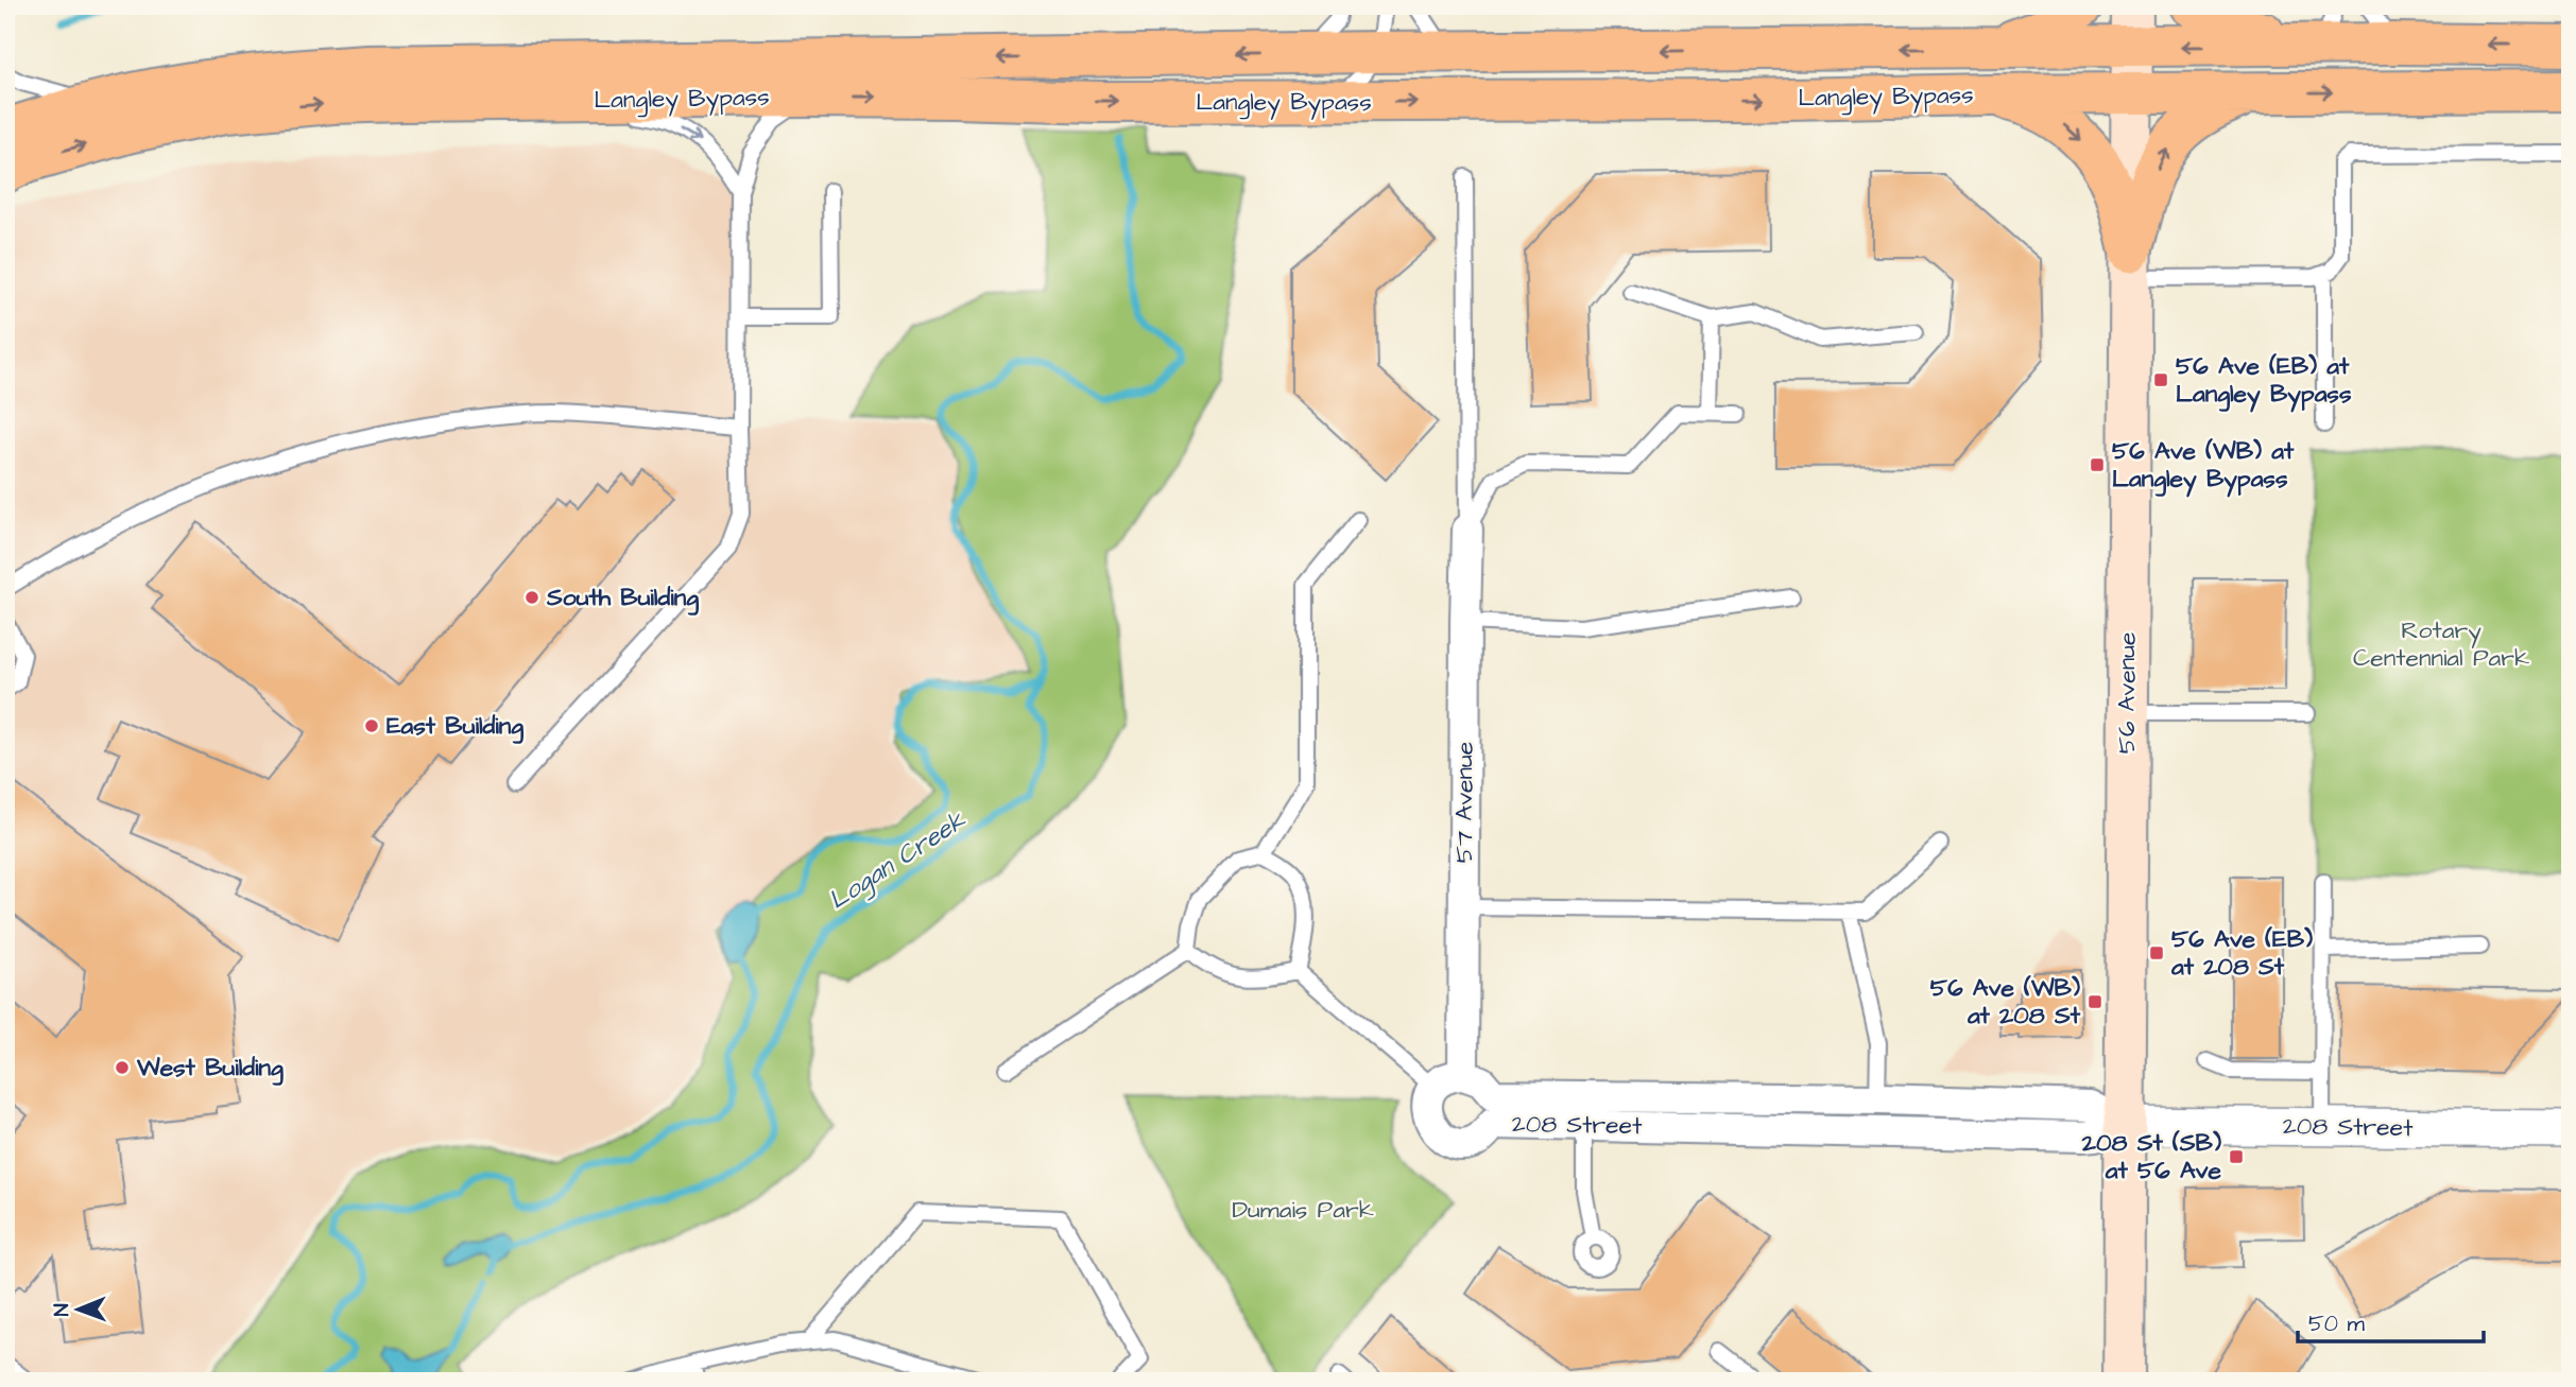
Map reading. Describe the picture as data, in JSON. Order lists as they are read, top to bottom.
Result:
{
  "streets": {
    "main road": ["Langley Bypass", "56 Avenue"],
    "street": ["57 Avenue", "208 Street"]
  },
  "crossings": [
    ["Langley Bypass", "56 Avenue"],
    ["56 Avenue", "208 Street"],
    ["57 Avenue", "208 Street"]
  ],
  "water": ["Logan Creek"],
  "parks": ["Rotary Centennial Park", "Dumais Park"],
  "places": {
    "transit": [
      "56 Ave (EB) at Langley Bypass",
      "56 Ave (WB) at Langley Bypass",
      "56 Ave (EB) at 208 St",
      "56 Ave (WB) at 208 St",
      "208 St (SB) at 56 Ave"
    ],
    "other": ["South Building", "East Building", "West Building"]
  },
  "scale_bar": "50 m",
  "north": "left"
}
